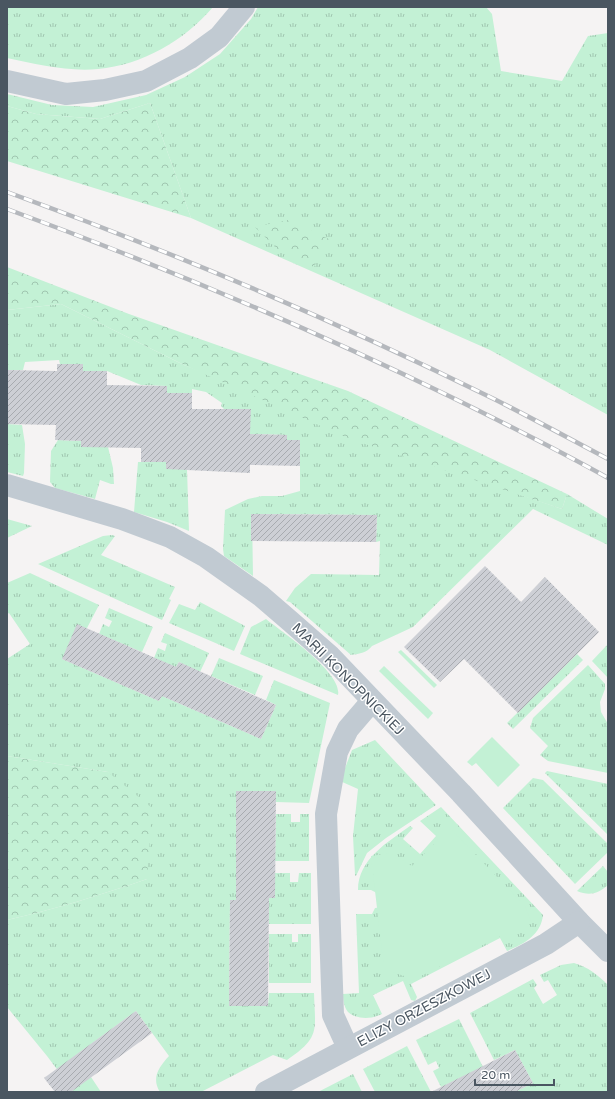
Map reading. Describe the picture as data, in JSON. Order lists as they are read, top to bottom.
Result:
{
  "streets": {
    "street": ["MARII KONOPNICKIEJ", "ELIZY ORZESZKOWEJ"]
  },
  "crossings": [
    ["MARII KONOPNICKIEJ", "ELIZY ORZESZKOWEJ"]
  ],
  "scale_bar": "20 m"
}
